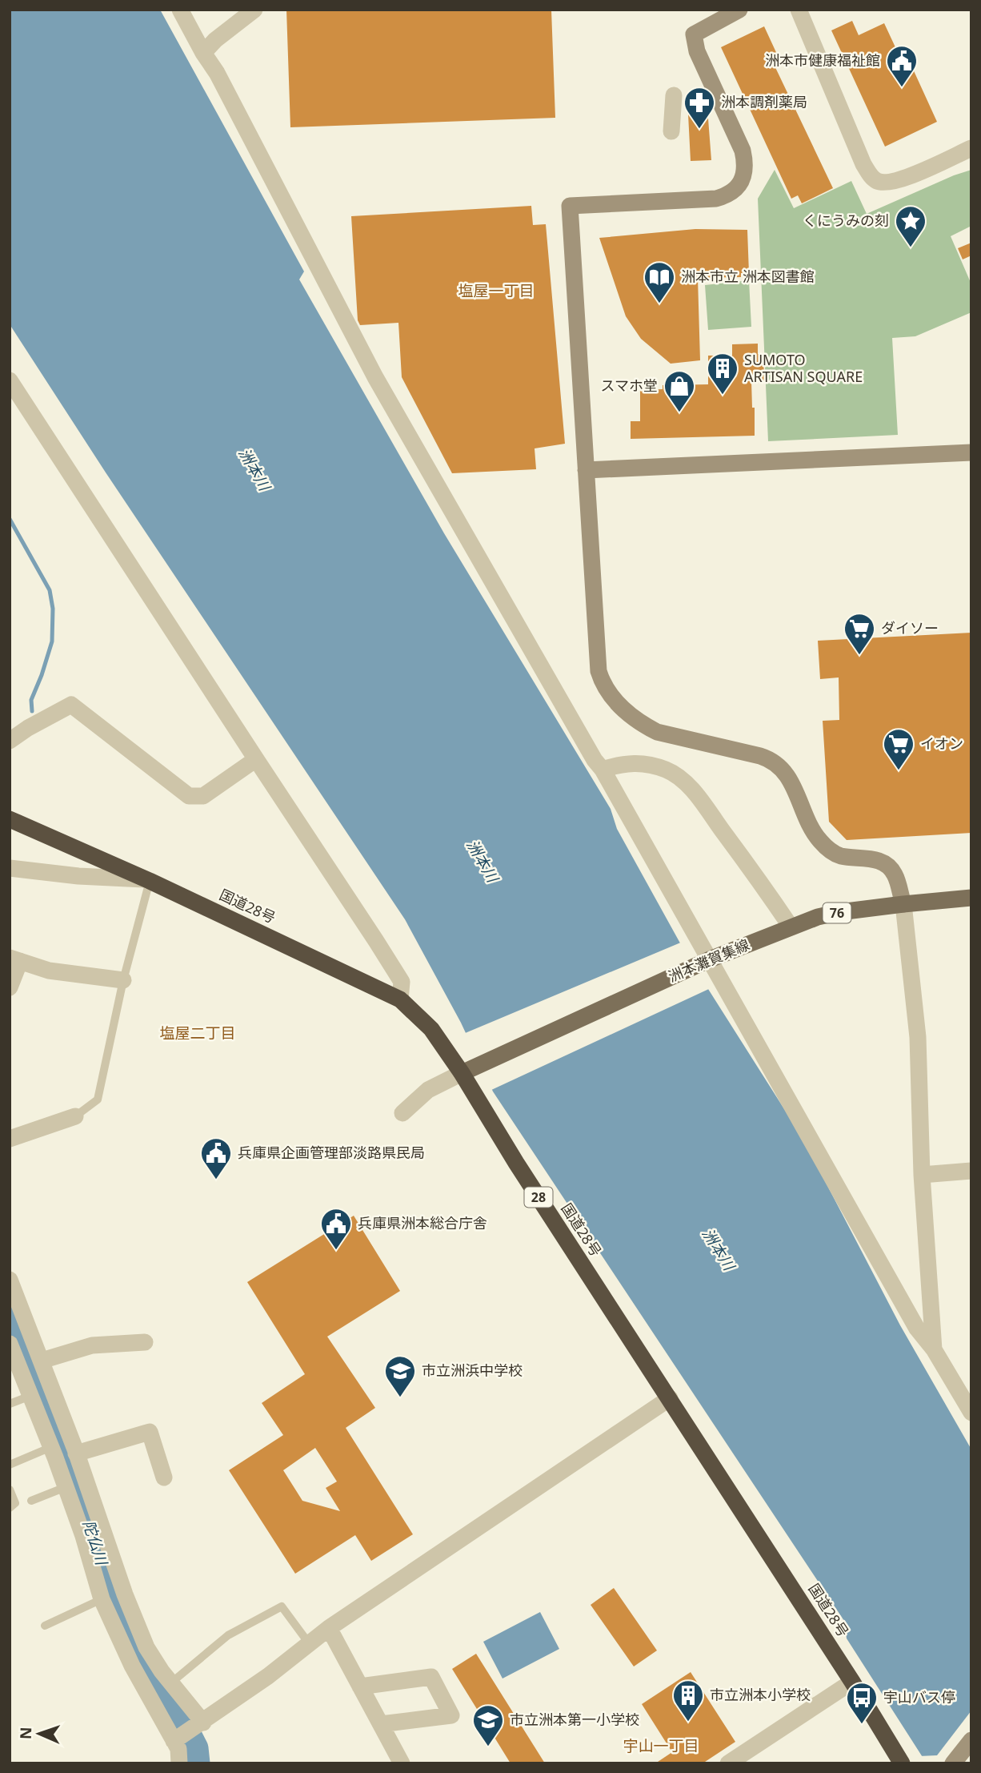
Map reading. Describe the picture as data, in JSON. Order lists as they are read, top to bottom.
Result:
{
  "streets": {
    "highway": ["国道28号", "28"],
    "main road": ["76", "洲本灘賀集線"]
  },
  "crossings": [
    ["国道28号", "洲本灘賀集線"]
  ],
  "districts": ["塩屋一丁目", "塩屋二丁目", "宇山一丁目"],
  "water": ["洲本川", "陀仏川"],
  "places": {
    "public building": ["洲本市健康福祉館", "兵庫県企画管理部淡路県民局", "兵庫県洲本総合庁舎"],
    "pharmacy": ["洲本調剤薬局"],
    "place": ["くにうみの刻"],
    "library": ["洲本市立 洲本図書館"],
    "building": ["SUMOTO ARTISAN SQUARE", "市立洲本小学校"],
    "shop": ["スマホ堂"],
    "supermarket": ["ダイソー", "イオン"],
    "school or university": ["市立洲浜中学校", "市立洲本第一小学校"],
    "bus stop": ["宇山バス停"]
  },
  "north": "left"
}
